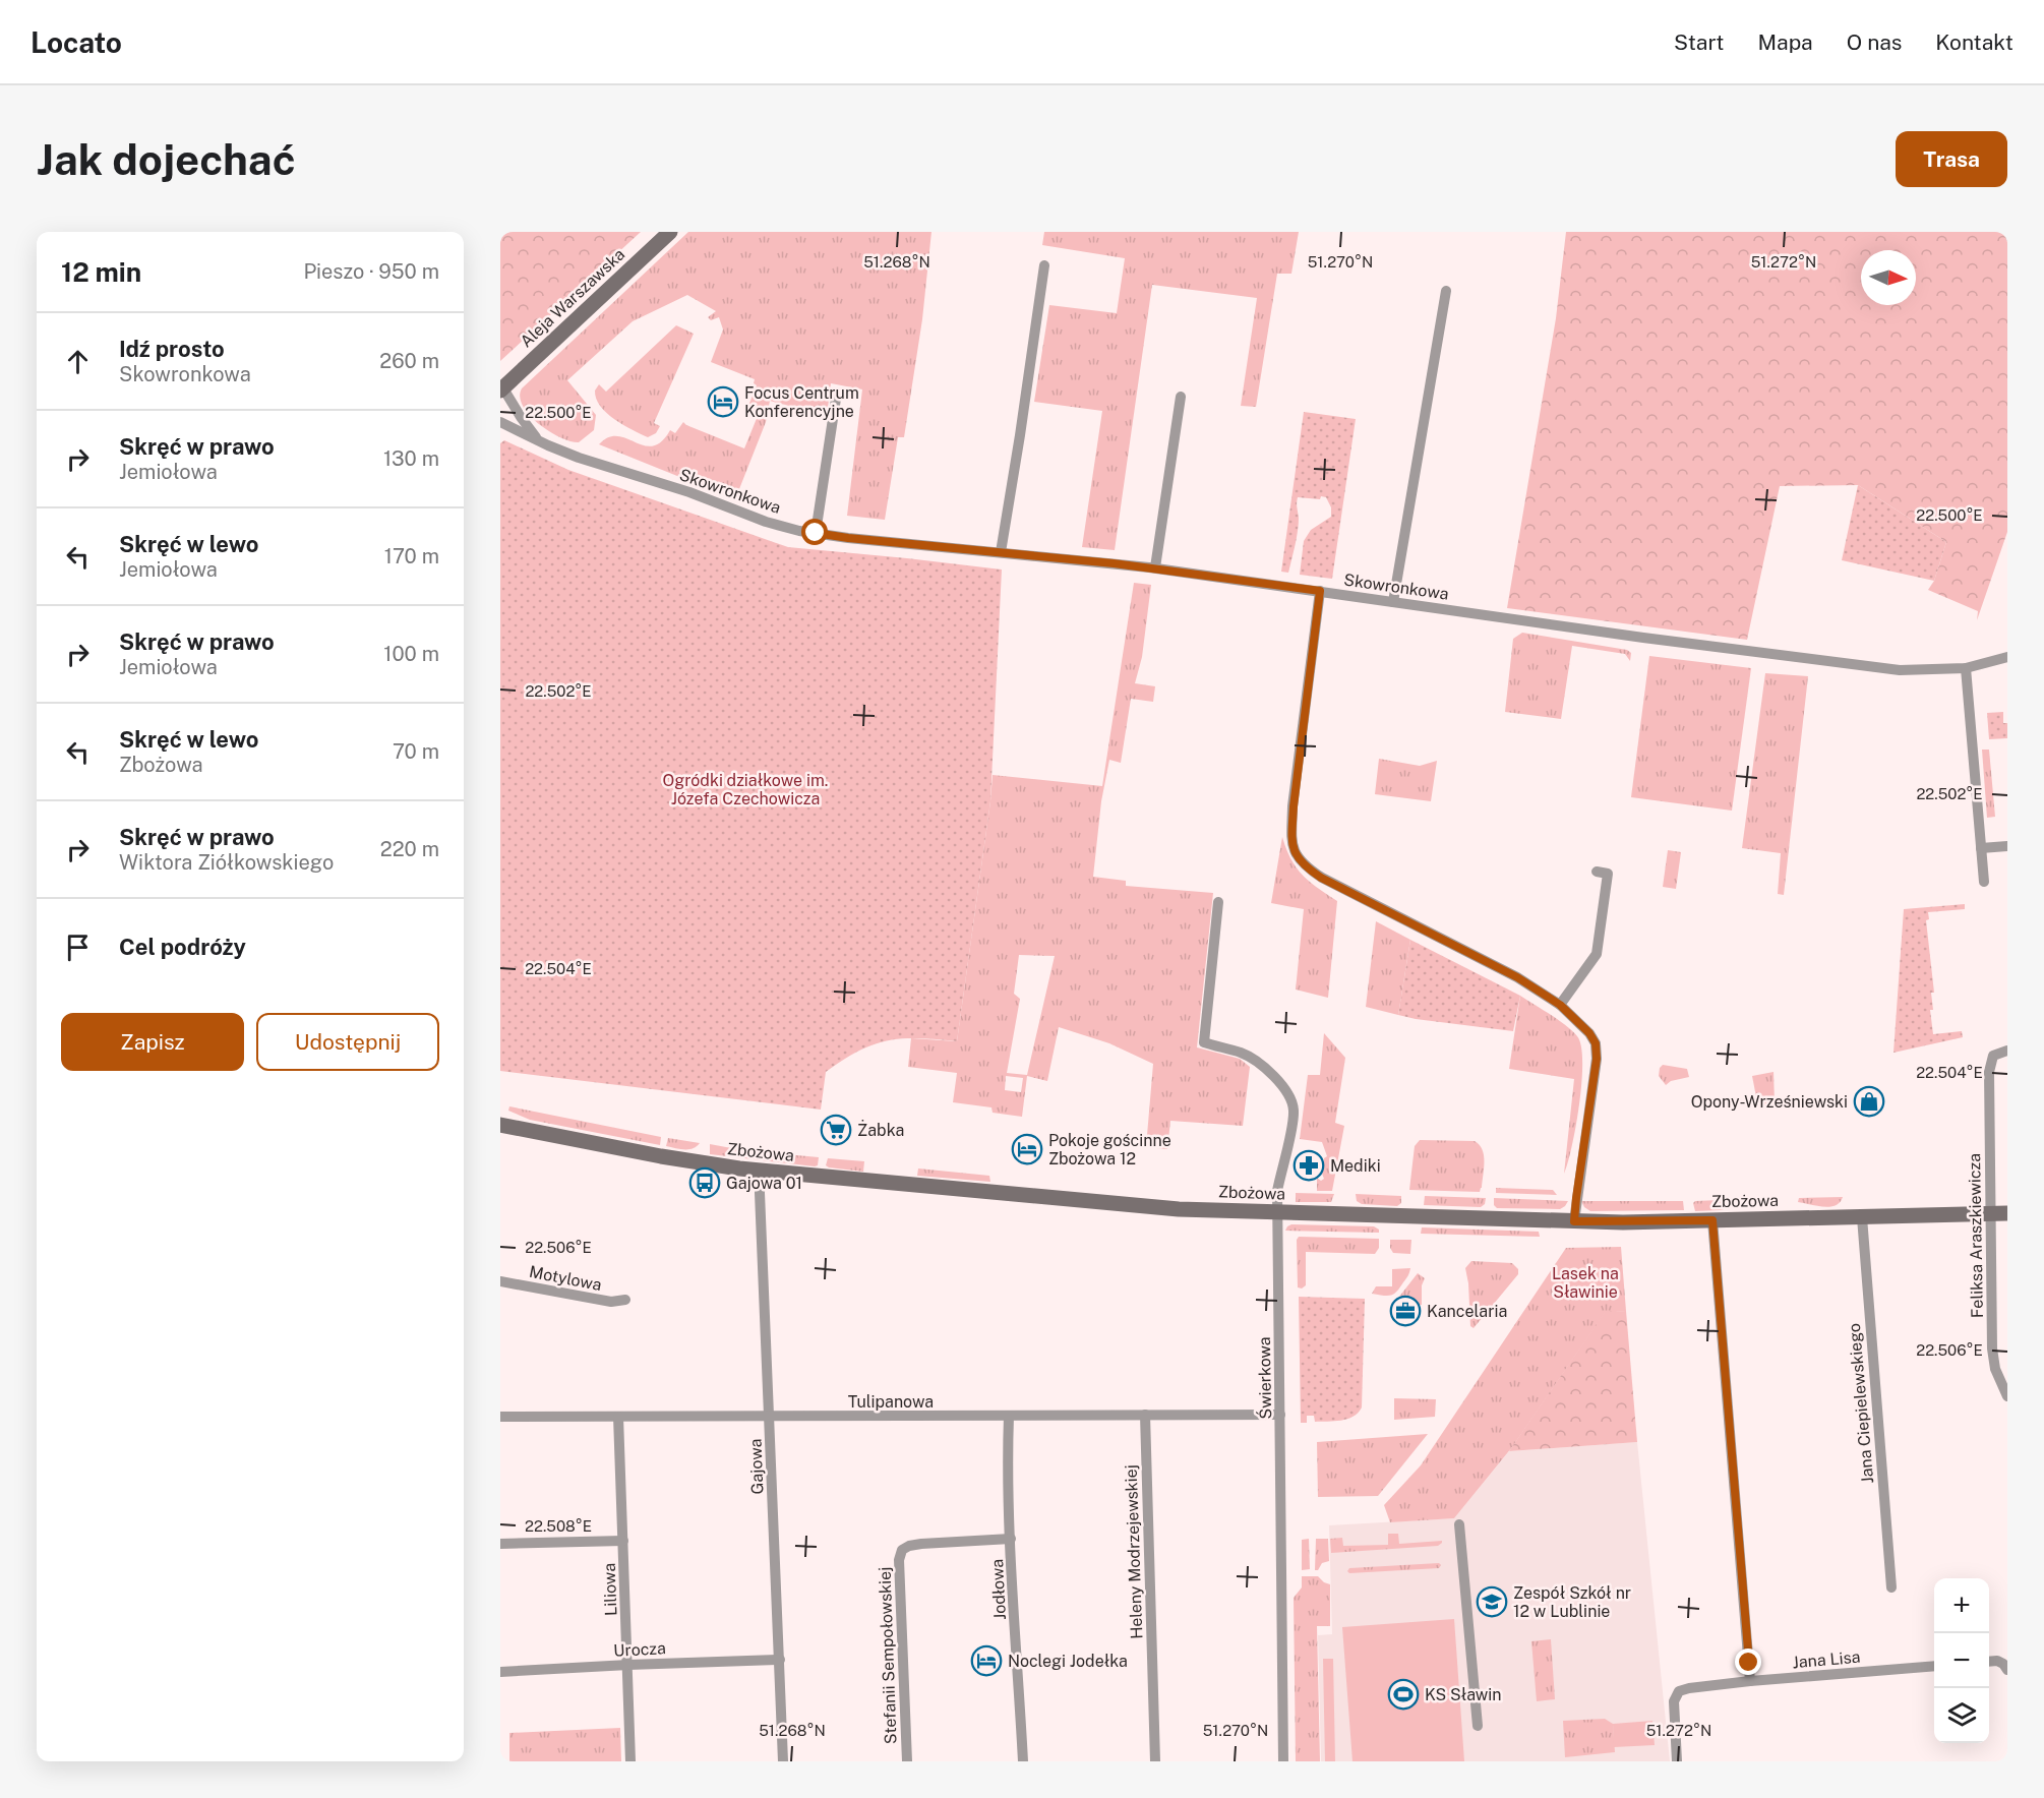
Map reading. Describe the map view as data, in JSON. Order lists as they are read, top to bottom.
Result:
{
  "streets": {
    "street": [
      "Aleja Warszawska",
      "Skowronkowa",
      "Zbożowa",
      "Feliksa Araszkiewicza",
      "Motylowa",
      "Świerkowa",
      "Tulipanowa",
      "Jana Ciepielewskiego",
      "Gajowa",
      "Heleny Modrzejewskiej",
      "Liliowa",
      "Jodłowa",
      "Urocza",
      "Stefanii Sempołowskiej",
      "Jana Lisa"
    ]
  },
  "crossings": [
    ["Zbożowa", "Feliksa Araszkiewicza"],
    ["Zbożowa", "Świerkowa"],
    ["Zbożowa", "Jana Ciepielewskiego"],
    ["Zbożowa", "Gajowa"],
    ["Świerkowa", "Tulipanowa"],
    ["Tulipanowa", "Gajowa"],
    ["Tulipanowa", "Heleny Modrzejewskiej"],
    ["Tulipanowa", "Liliowa"],
    ["Tulipanowa", "Jodłowa"],
    ["Gajowa", "Urocza"],
    ["Liliowa", "Urocza"],
    ["Jodłowa", "Stefanii Sempołowskiej"]
  ],
  "parks": ["Ogródki działkowe im. Józefa Czechowicza", "Lasek na Sławinie"],
  "places": {
    "hotel": ["Focus Centrum Konferencyjne", "Pokoje gościnne Zbożowa 12", "Noclegi Jodełka"],
    "shop": ["Opony-Wrześniewski"],
    "supermarket": ["Żabka"],
    "pharmacy": ["Mediki"],
    "bus stop": ["Gajowa 01"],
    "office": ["Kancelaria"],
    "school or university": ["Zespół Szkół nr 12 w Lublinie"],
    "sports": ["KS Sławin"]
  },
  "north": "right",
  "page": {
    "header": "Locato",
    "nav": [
      "Start",
      "Mapa",
      "O nas",
      "Kontakt"
    ],
    "buttons": [
      "Trasa",
      ["Zapisz", "Udostępnij"]
    ],
    "title": "Jak dojechać",
    "heading": ["12 min", "Pieszo · 950 m"],
    "list": [
      ["Idź prosto", "Skowronkowa", "260 m"],
      ["Skręć w prawo", "Jemiołowa", "130 m"],
      ["Skręć w lewo", "Jemiołowa", "170 m"],
      ["Skręć w prawo", "Jemiołowa", "100 m"],
      ["Skręć w lewo", "Zbożowa", "70 m"],
      ["Skręć w prawo", "Wiktora Ziółkowskiego", "220 m"],
      "Cel podróży"
    ],
    "map_buttons": ["+", "−"]
  },
  "coordinates": [
    "51.268°N",
    "51.270°N",
    "51.272°N",
    "22.500°E",
    "22.502°E",
    "22.504°E",
    "22.506°E",
    "22.508°E"
  ]
}
